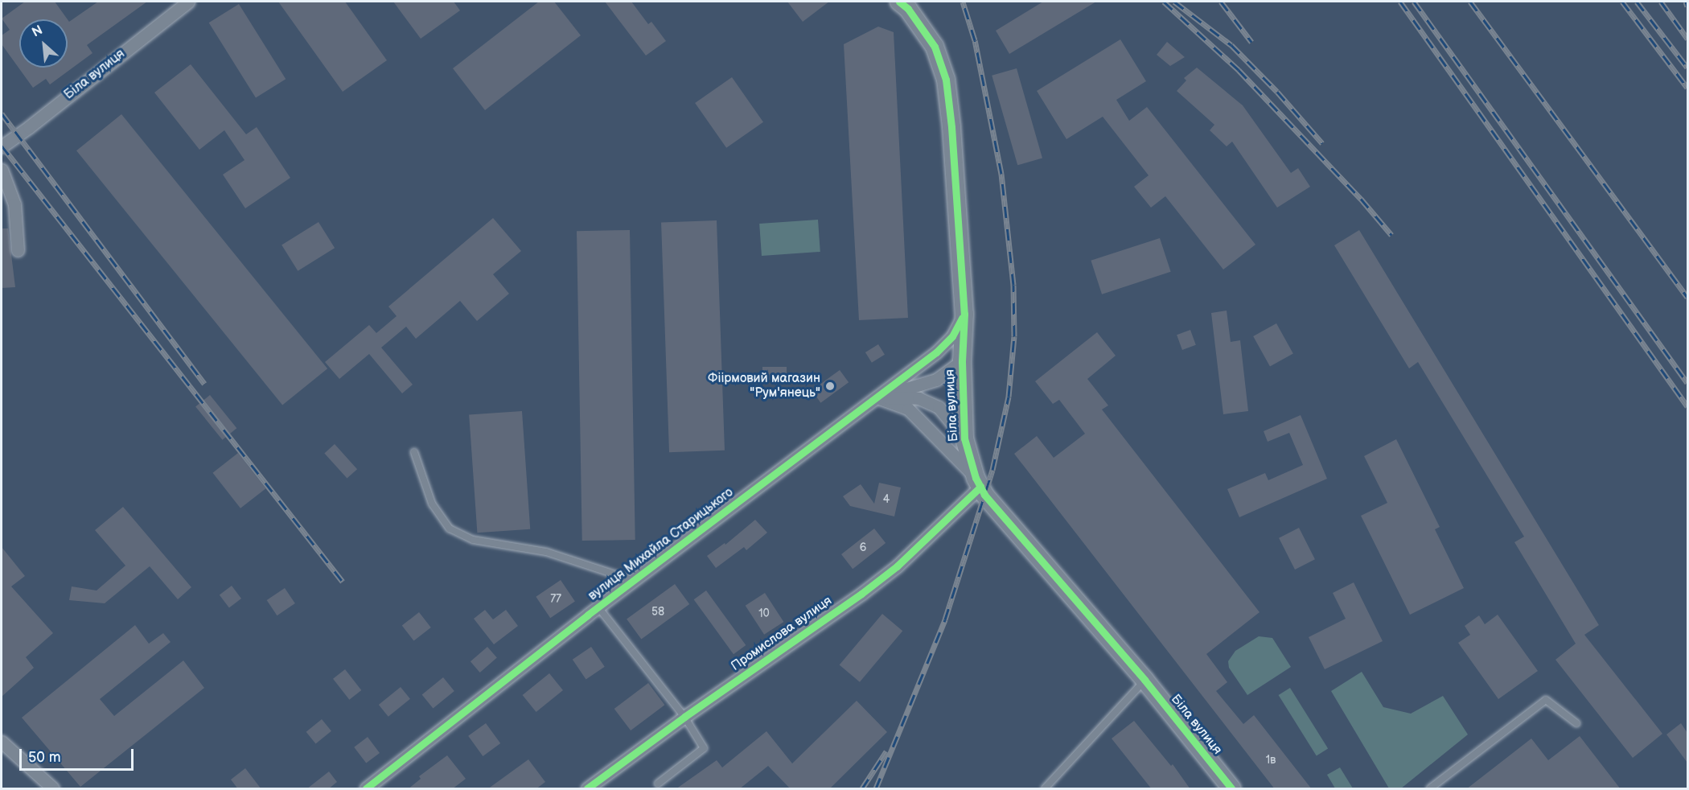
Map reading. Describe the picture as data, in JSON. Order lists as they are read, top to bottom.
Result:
{
  "streets": {
    "street": ["Біла вулиця", "вулиця Михайла Старицького", "Промислова вулиця"]
  },
  "crossings": [
    ["Біла вулиця", "вулиця Михайла Старицького"],
    ["Біла вулиця", "Промислова вулиця"]
  ],
  "places": ["Фіірмовий магазин \"Рум'янець\""],
  "house_numbers": [
    "4",
    "6",
    "77",
    "58",
    "10",
    "1в"
  ],
  "scale_bar": "50 m",
  "north": "top left"
}
